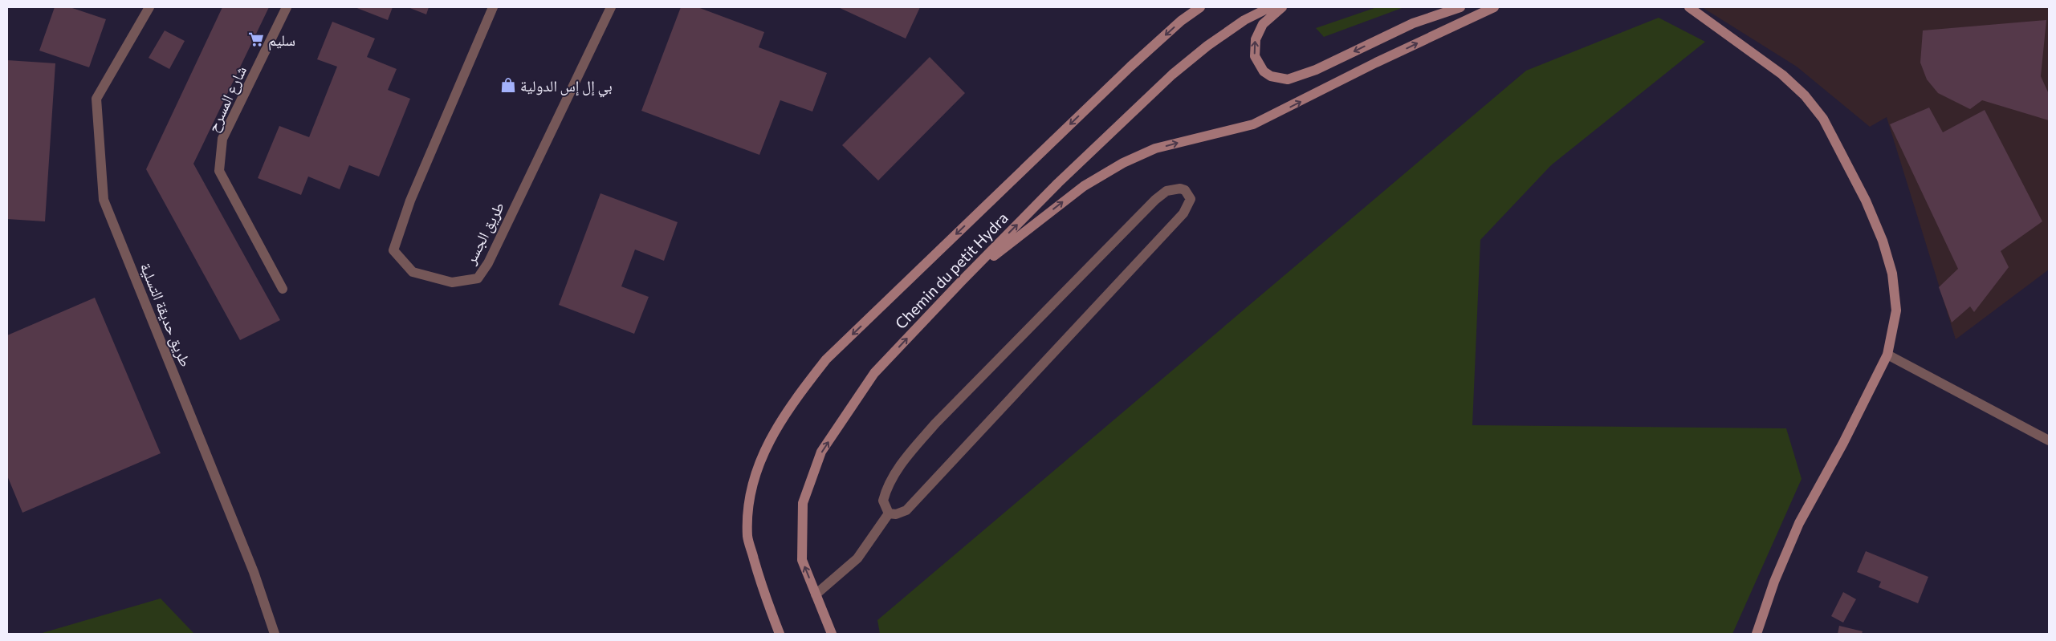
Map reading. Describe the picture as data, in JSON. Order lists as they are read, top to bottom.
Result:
{
  "streets": {
    "main road": ["Chemin du petit Hydra"],
    "street": ["شارع المسرح", "طريق الجسر", "طريق حديقة التسلية"]
  },
  "places": {
    "supermarket": ["سليم"],
    "shop": ["بي إل إس الدولية"]
  }
}
